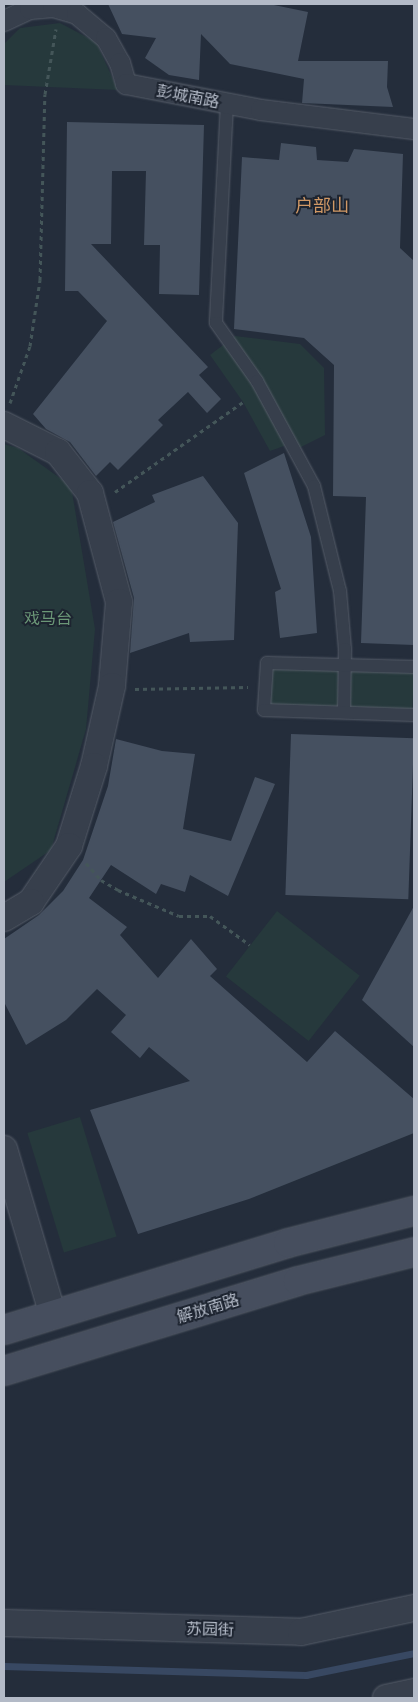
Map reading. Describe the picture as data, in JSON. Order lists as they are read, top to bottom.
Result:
{
  "streets": {
    "main road": ["解放南路"],
    "street": ["彭城南路", "苏园街"]
  },
  "districts": ["户部山"],
  "parks": ["戏马台"]
}
